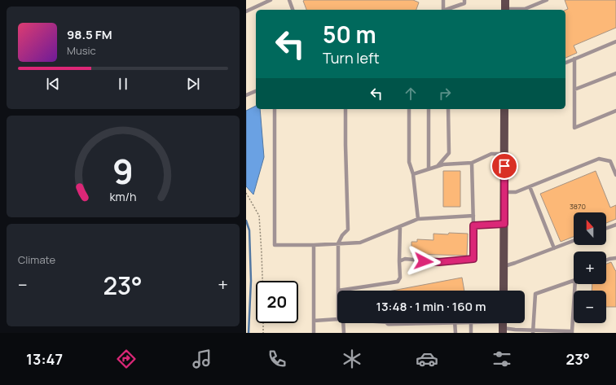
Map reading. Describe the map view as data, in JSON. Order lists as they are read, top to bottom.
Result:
{
  "house_numbers": ["3870"],
  "north": "top",
  "page": {
    "turn": ["50 m", "Turn left"],
    "song": ["98.5 FM", "Music"],
    "map_buttons": ["+", "−"],
    "tile": "Climate",
    "heat": ["−", "23°", "+"],
    "limit": "20",
    "trip": "13:48 · 1 min · 160 m",
    "tabs": ["13:47", "23°"],
    "gauge": ["9", "km/h"]
  }
}
